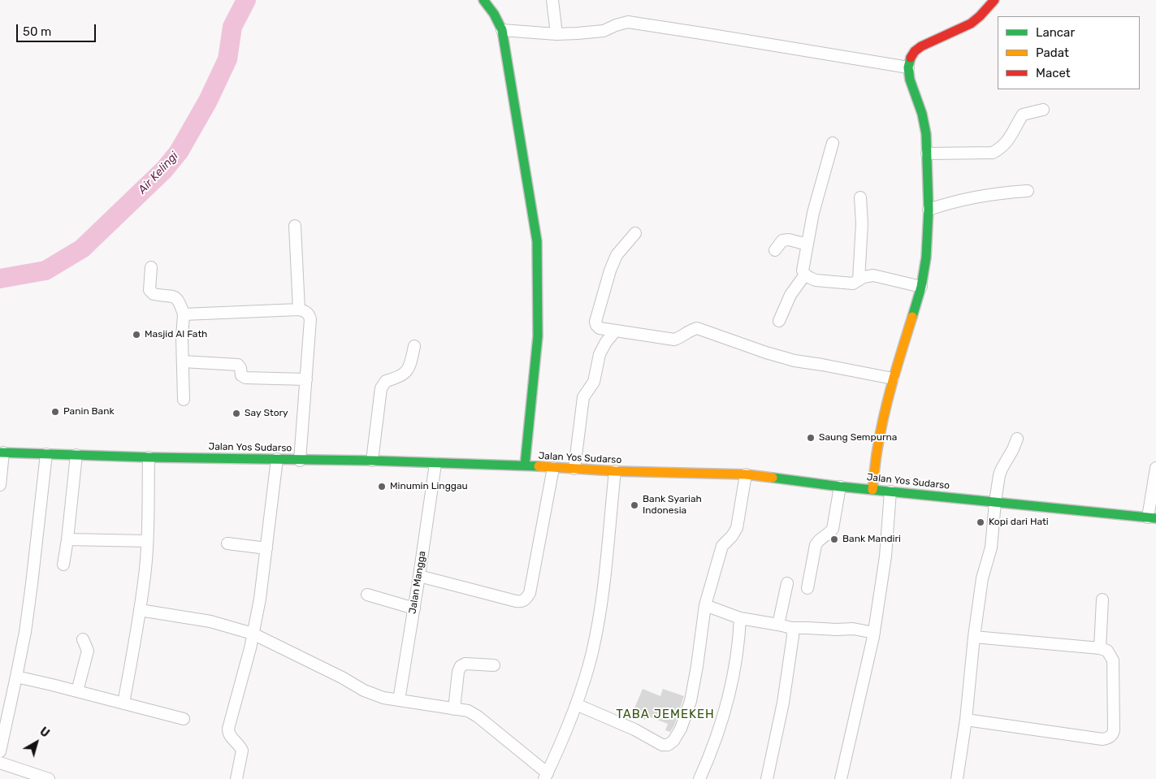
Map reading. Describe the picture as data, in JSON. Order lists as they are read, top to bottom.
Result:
{
  "streets": {
    "main road": ["Jalan Yos Sudarso"],
    "street": ["Jalan Mangga"]
  },
  "crossings": [
    ["Jalan Yos Sudarso", "Jalan Mangga"]
  ],
  "districts": ["TABA JEMEKEH"],
  "water": ["Air Kelingi"],
  "places": [
    "Masjid Al Fath",
    "Panin Bank",
    "Say Story",
    "Saung Sempurna",
    "Minumin Linggau",
    "Bank Syariah Indonesia",
    "Kopi dari Hati",
    "Bank Mandiri"
  ],
  "legend": ["Lancar", "Padat", "Macet"],
  "scale_bar": "50 m",
  "north": "top right"
}
